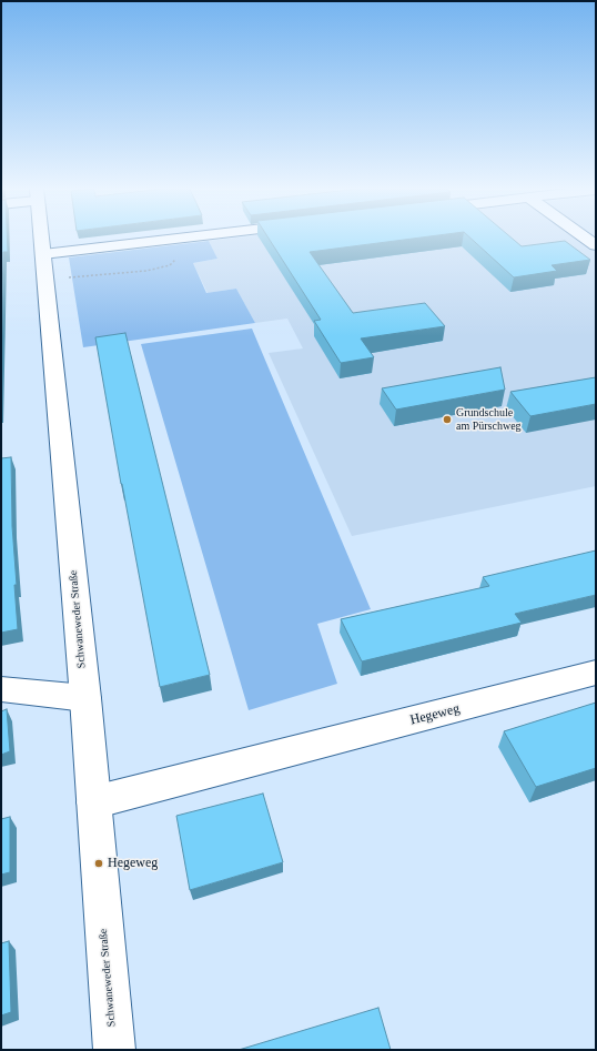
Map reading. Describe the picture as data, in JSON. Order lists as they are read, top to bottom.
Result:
{
  "streets": {
    "street": ["Schwaneweder Straße", "Hegeweg"]
  },
  "crossings": [
    ["Schwaneweder Straße", "Hegeweg"]
  ],
  "places": ["Grundschule am Pürschweg", "Hegeweg"]
}
